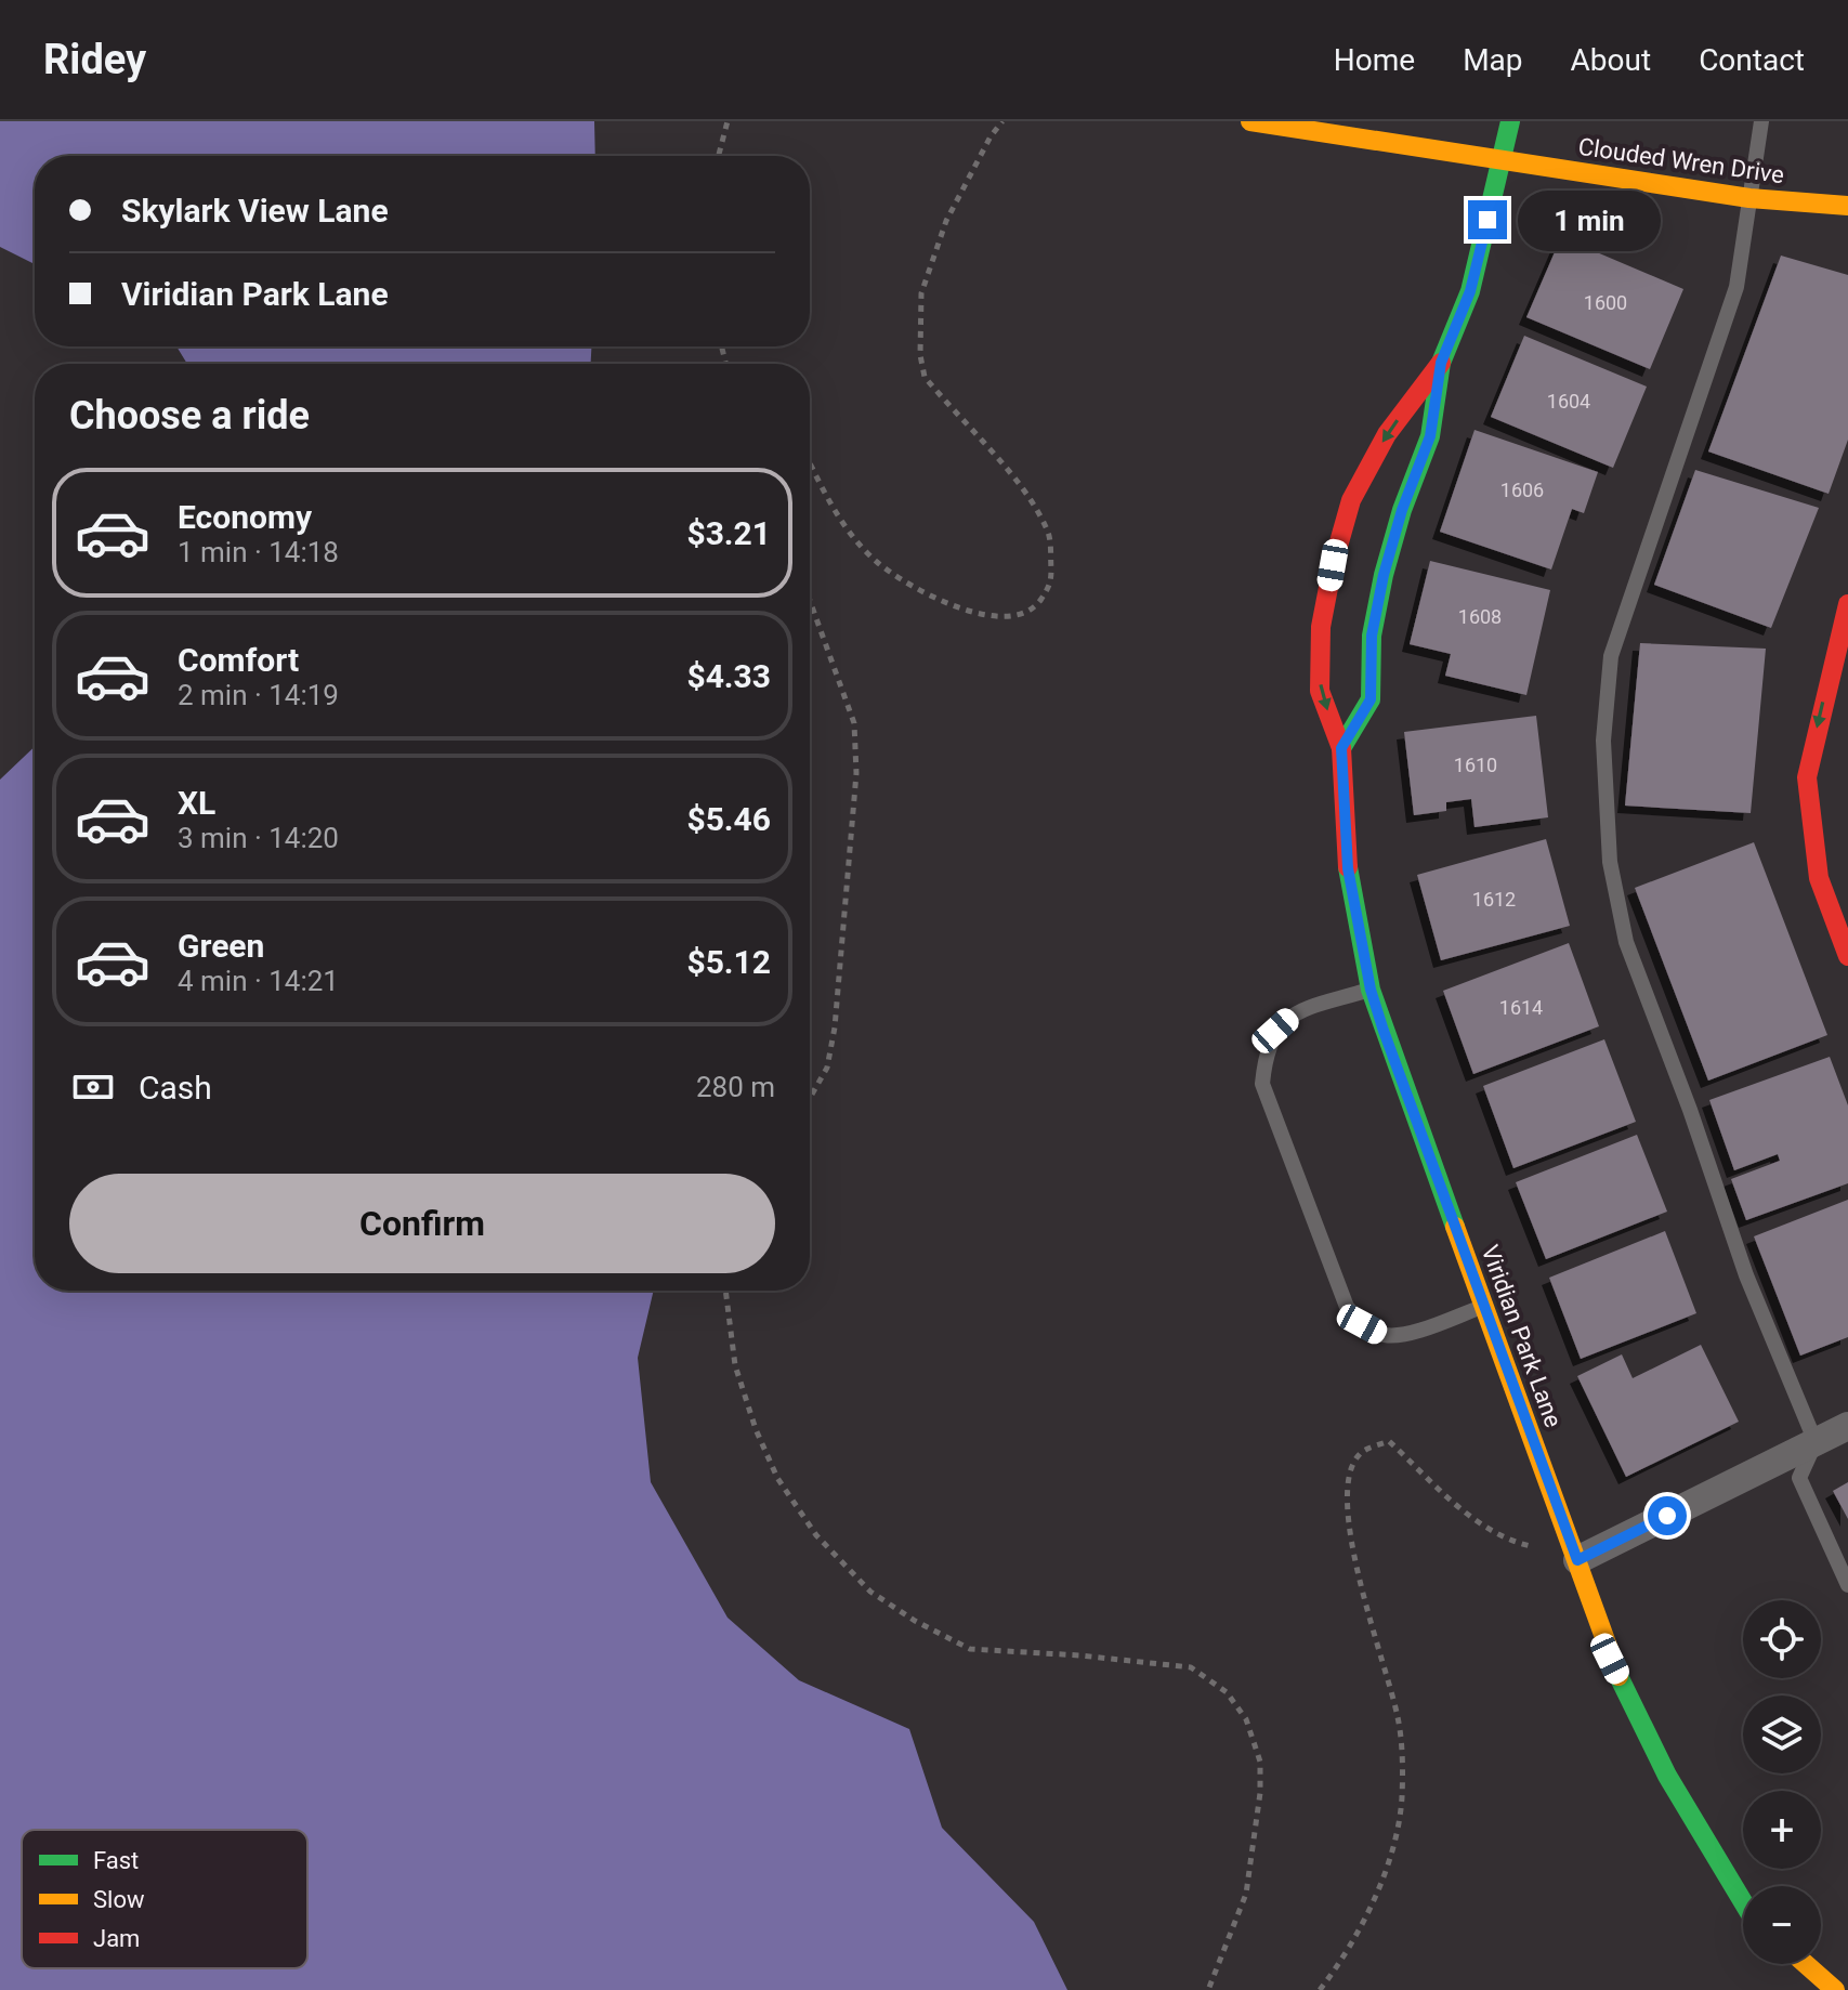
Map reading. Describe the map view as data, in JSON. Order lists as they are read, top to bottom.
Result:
{
  "streets": {
    "street": ["Clouded Wren Drive", "Viridian Park Lane"]
  },
  "crossings": [
    ["Clouded Wren Drive", "Viridian Park Lane"]
  ],
  "house_numbers": [
    "1600",
    "1604",
    "1606",
    "1608",
    "1610",
    "1612",
    "1614"
  ],
  "legend": ["Fast", "Slow", "Jam"],
  "page": {
    "header": "Ridey",
    "nav": [
      "Home",
      "Map",
      "About",
      "Contact"
    ],
    "banner": ["Skylark View Lane", "Viridian Park Lane"],
    "bubble": "1 min",
    "heading": "Choose a ride",
    "list": [
      {
        "name": "Economy",
        "note": "1 min · 14:18",
        "value": "$3.21"
      },
      {
        "name": "Comfort",
        "note": "2 min · 14:19",
        "value": "$4.33"
      },
      {
        "name": "XL",
        "note": "3 min · 14:20",
        "value": "$5.46"
      },
      {
        "name": "Green",
        "note": "4 min · 14:21",
        "value": "$5.12"
      }
    ],
    "pay": ["Cash", "280 m"],
    "buttons": "Confirm",
    "map_buttons": ["+", "−"]
  }
}
